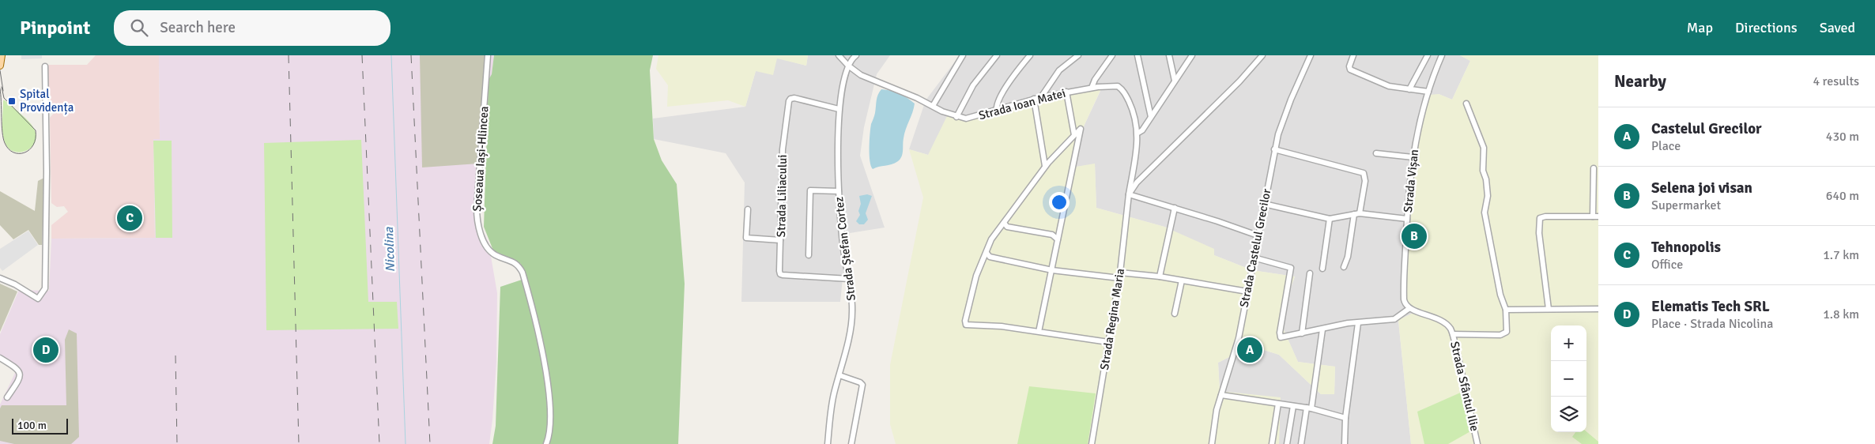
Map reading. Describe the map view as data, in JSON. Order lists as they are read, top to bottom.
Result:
{
  "streets": {
    "street": [
      "Strada Ioan Matei",
      "Șoseaua Iași-Hlincea",
      "Strada Vișan",
      "Strada Liliacului",
      "Strada Castelul Grecilor",
      "Strada Ștefan Cortez",
      "Strada Regina Maria",
      "Strada Sfântul Ilie"
    ]
  },
  "crossings": [
    ["Strada Ioan Matei", "Strada Ștefan Cortez"],
    ["Strada Ioan Matei", "Strada Regina Maria"],
    ["Strada Vișan", "Strada Sfântul Ilie"],
    ["Strada Liliacului", "Strada Ștefan Cortez"]
  ],
  "water": ["Nicolina"],
  "places": {
    "transit": ["Spital Providența"]
  },
  "scale_bar": "100 m",
  "page": {
    "header": "Pinpoint",
    "search": "Search here",
    "nav": ["Map", "Directions", "Saved"],
    "heading": ["Nearby", "4 results"],
    "list": [
      {
        "mark": "A",
        "name": "Castelul Grecilor",
        "note": "Place",
        "value": "430 m"
      },
      {
        "mark": "B",
        "name": "Selena joi visan",
        "note": "Supermarket",
        "value": "640 m"
      },
      {
        "mark": "C",
        "name": "Tehnopolis",
        "note": "Office",
        "value": "1.7 km"
      },
      {
        "mark": "D",
        "name": "Elematis Tech SRL",
        "note": "Place · Strada Nicolina",
        "value": "1.8 km"
      }
    ],
    "pins": [
      "C",
      "B",
      "A",
      "D"
    ],
    "map_buttons": ["+", "−"],
    "scale": "100 m"
  }
}
